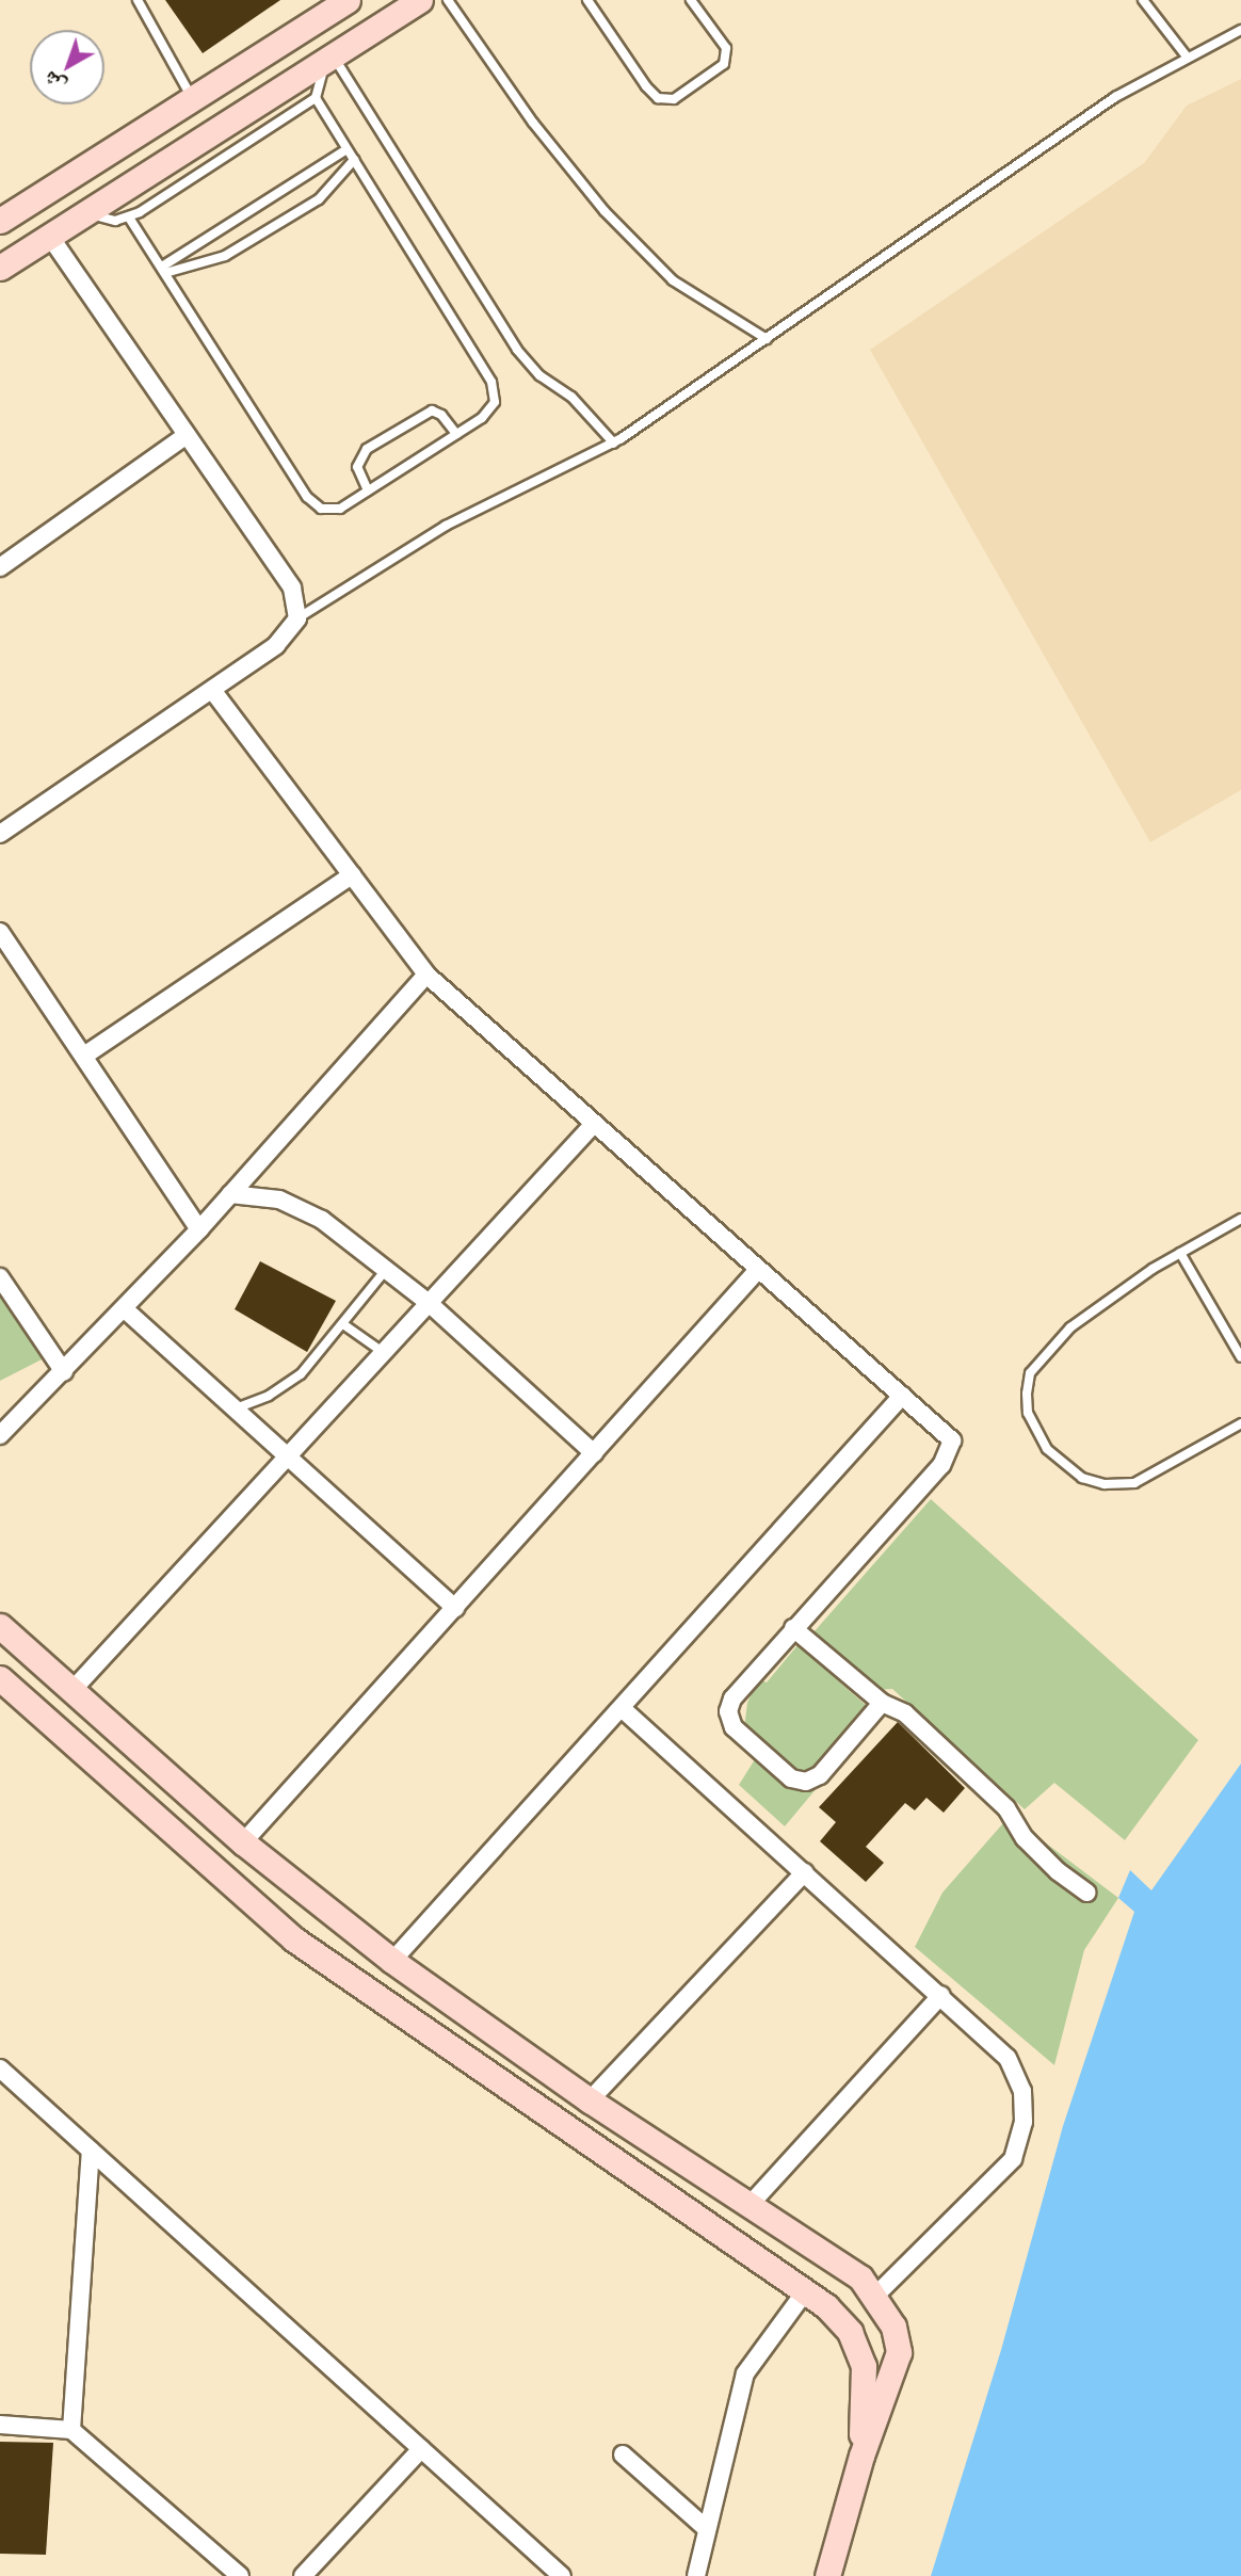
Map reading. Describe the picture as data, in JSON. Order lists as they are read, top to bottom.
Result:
{
  "north": "bottom left"
}
